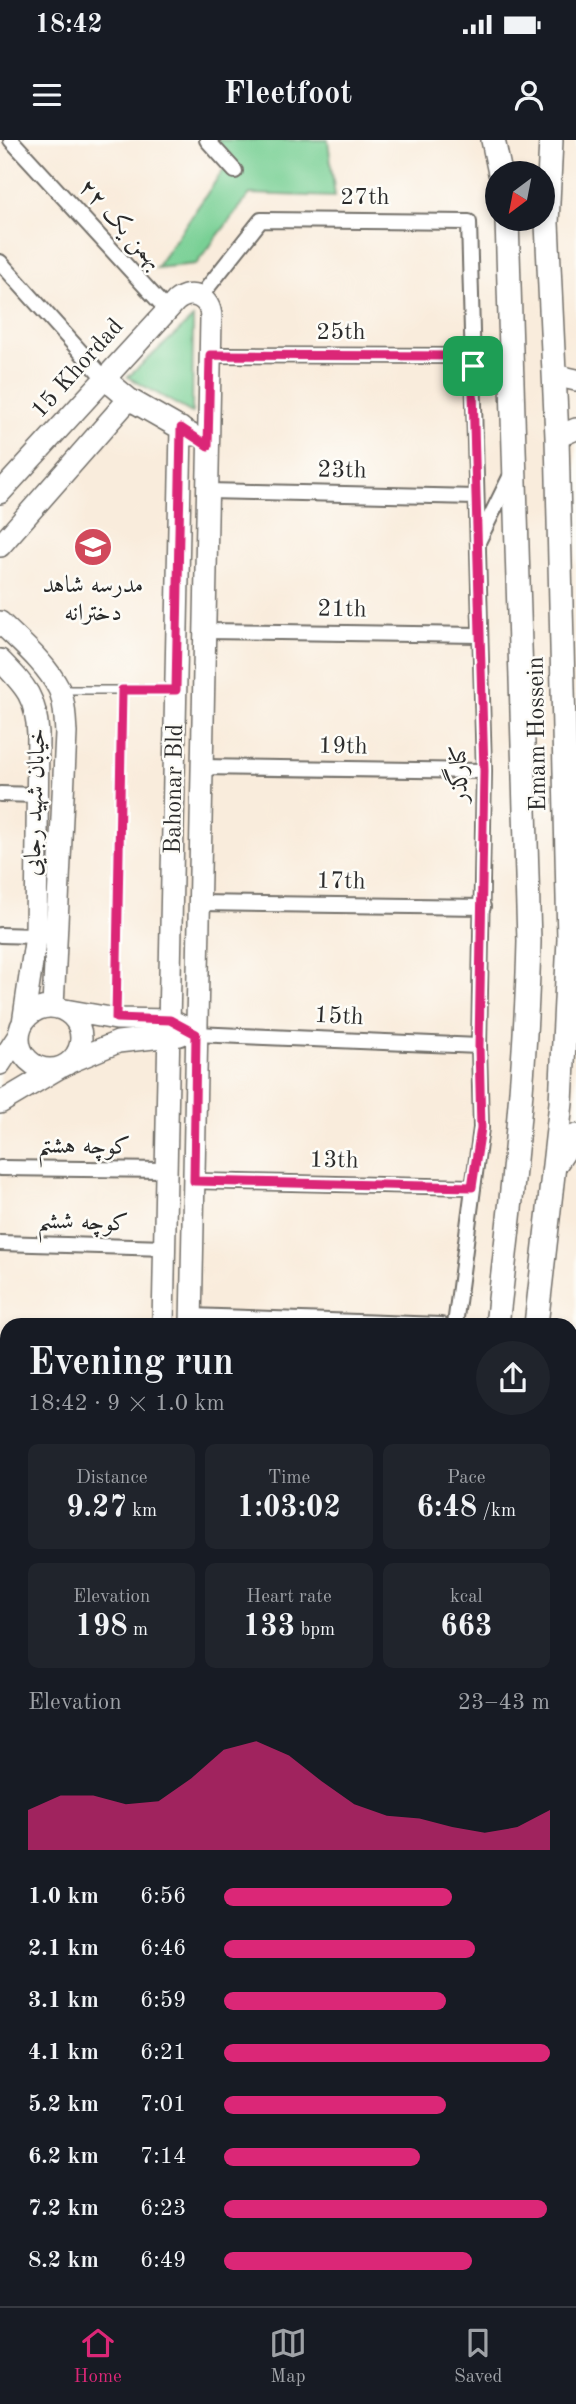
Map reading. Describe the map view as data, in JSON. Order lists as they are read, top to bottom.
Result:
{
  "streets": {
    "main road": ["Emam Hossein"],
    "street": [
      "27th",
      "۲۲ بهمن یک",
      "25th",
      "15 Khordad",
      "23th",
      "21th",
      "19th",
      "کنارگذر",
      "Bahonar Bld",
      "خیابان شهید رجایی",
      "17th",
      "15th",
      "کوچه هشتم",
      "13th",
      "کوچه ششم"
    ]
  },
  "crossings": [
    ["27th", "کنارگذر"],
    ["27th", "Bahonar Bld"],
    ["۲۲ بهمن یک", "15 Khordad"],
    ["25th", "کنارگذر"],
    ["25th", "Bahonar Bld"],
    ["23th", "کنارگذر"],
    ["23th", "Bahonar Bld"],
    ["21th", "کنارگذر"],
    ["21th", "Bahonar Bld"],
    ["19th", "کنارگذر"],
    ["19th", "Bahonar Bld"],
    ["کنارگذر", "17th"],
    ["کنارگذر", "15th"],
    ["کنارگذر", "13th"],
    ["Bahonar Bld", "17th"],
    ["Bahonar Bld", "15th"],
    ["Bahonar Bld", "کوچه هشتم"],
    ["Bahonar Bld", "13th"],
    ["Bahonar Bld", "کوچه ششم"]
  ],
  "places": {
    "school or university": ["مدرسه شاهد دخترانه"]
  },
  "north": "bottom left",
  "page": {
    "status": "18:42",
    "header": "Fleetfoot",
    "heading": ["Evening run", "18:42 · 9 × 1.0 km"],
    "stats": [
      ["Distance", "9.27 km"],
      ["Time", "1:03:02"],
      ["Pace", "6:48 /km"],
      ["Elevation", "198 m"],
      ["Heart rate", "133 bpm"],
      ["kcal", "663"]
    ],
    "chart": ["Elevation", "23–43 m"],
    "list": [
      {
        "name": "1.0 km",
        "note": "6:56"
      },
      {
        "name": "2.1 km",
        "note": "6:46"
      },
      {
        "name": "3.1 km",
        "note": "6:59"
      },
      {
        "name": "4.1 km",
        "note": "6:21"
      },
      {
        "name": "5.2 km",
        "note": "7:01"
      },
      {
        "name": "6.2 km",
        "note": "7:14"
      },
      {
        "name": "7.2 km",
        "note": "6:23"
      },
      {
        "name": "8.2 km",
        "note": "6:49"
      }
    ],
    "tabs": ["Home", "Map", "Saved"]
  }
}
